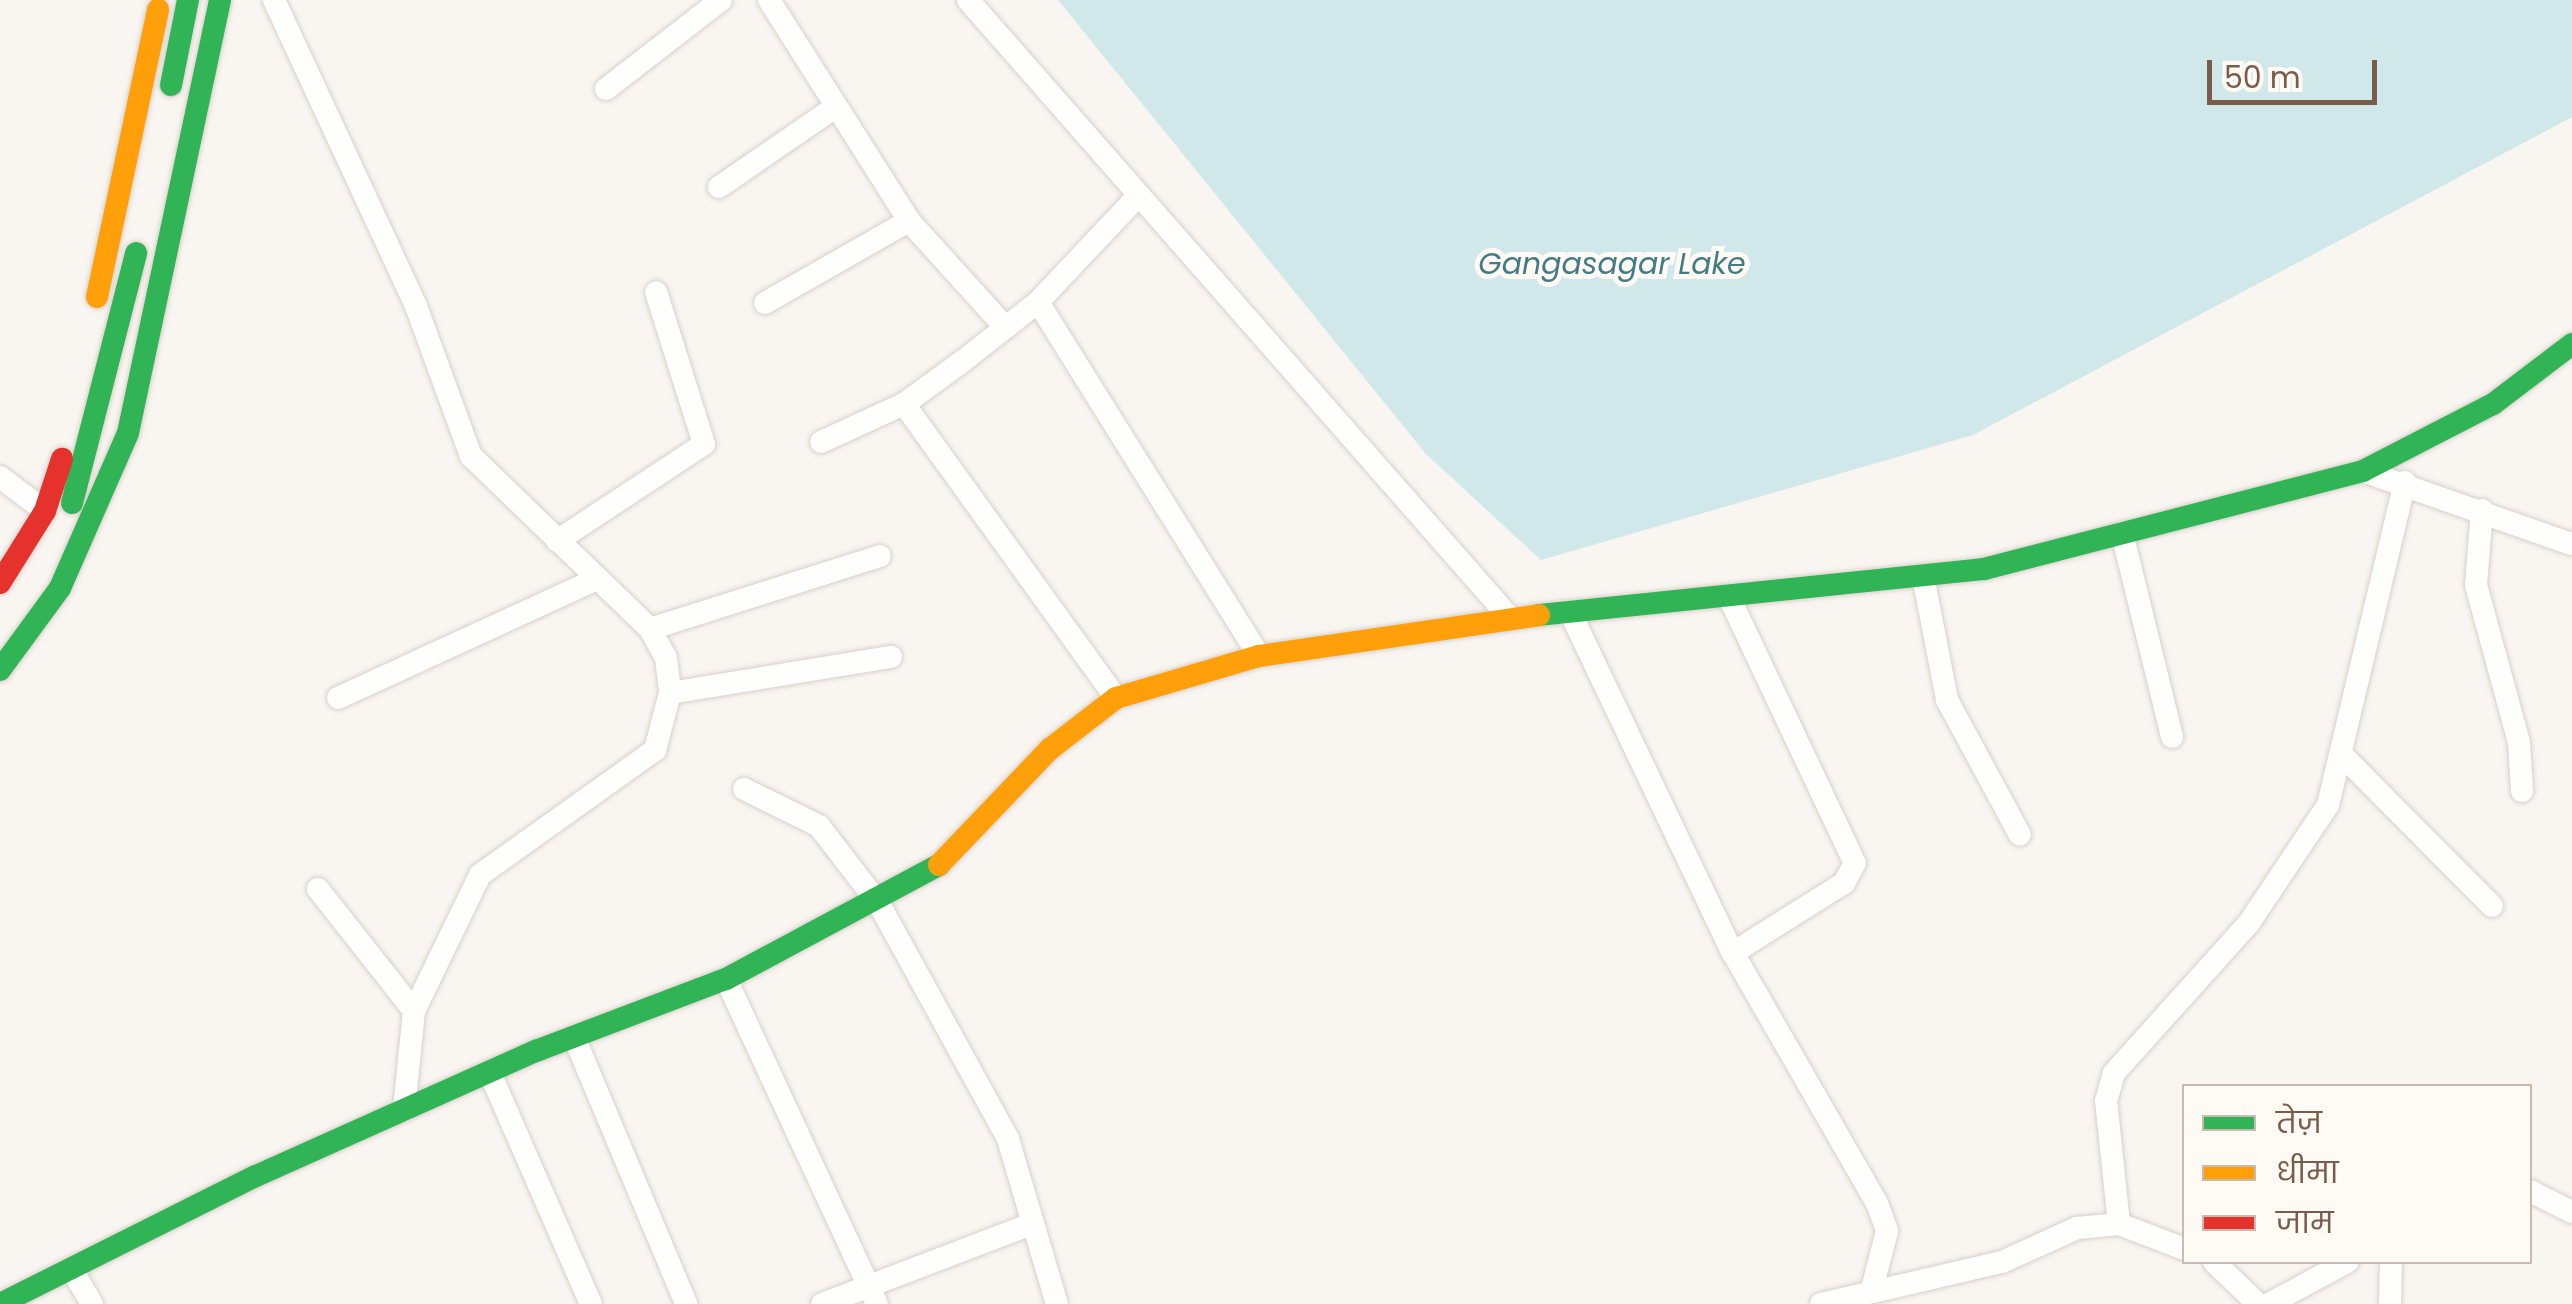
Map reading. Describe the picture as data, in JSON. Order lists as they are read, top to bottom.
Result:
{
  "water": ["Gangasagar Lake"],
  "legend": ["तेज़", "धीमा", "जाम"],
  "scale_bar": "50 m"
}
